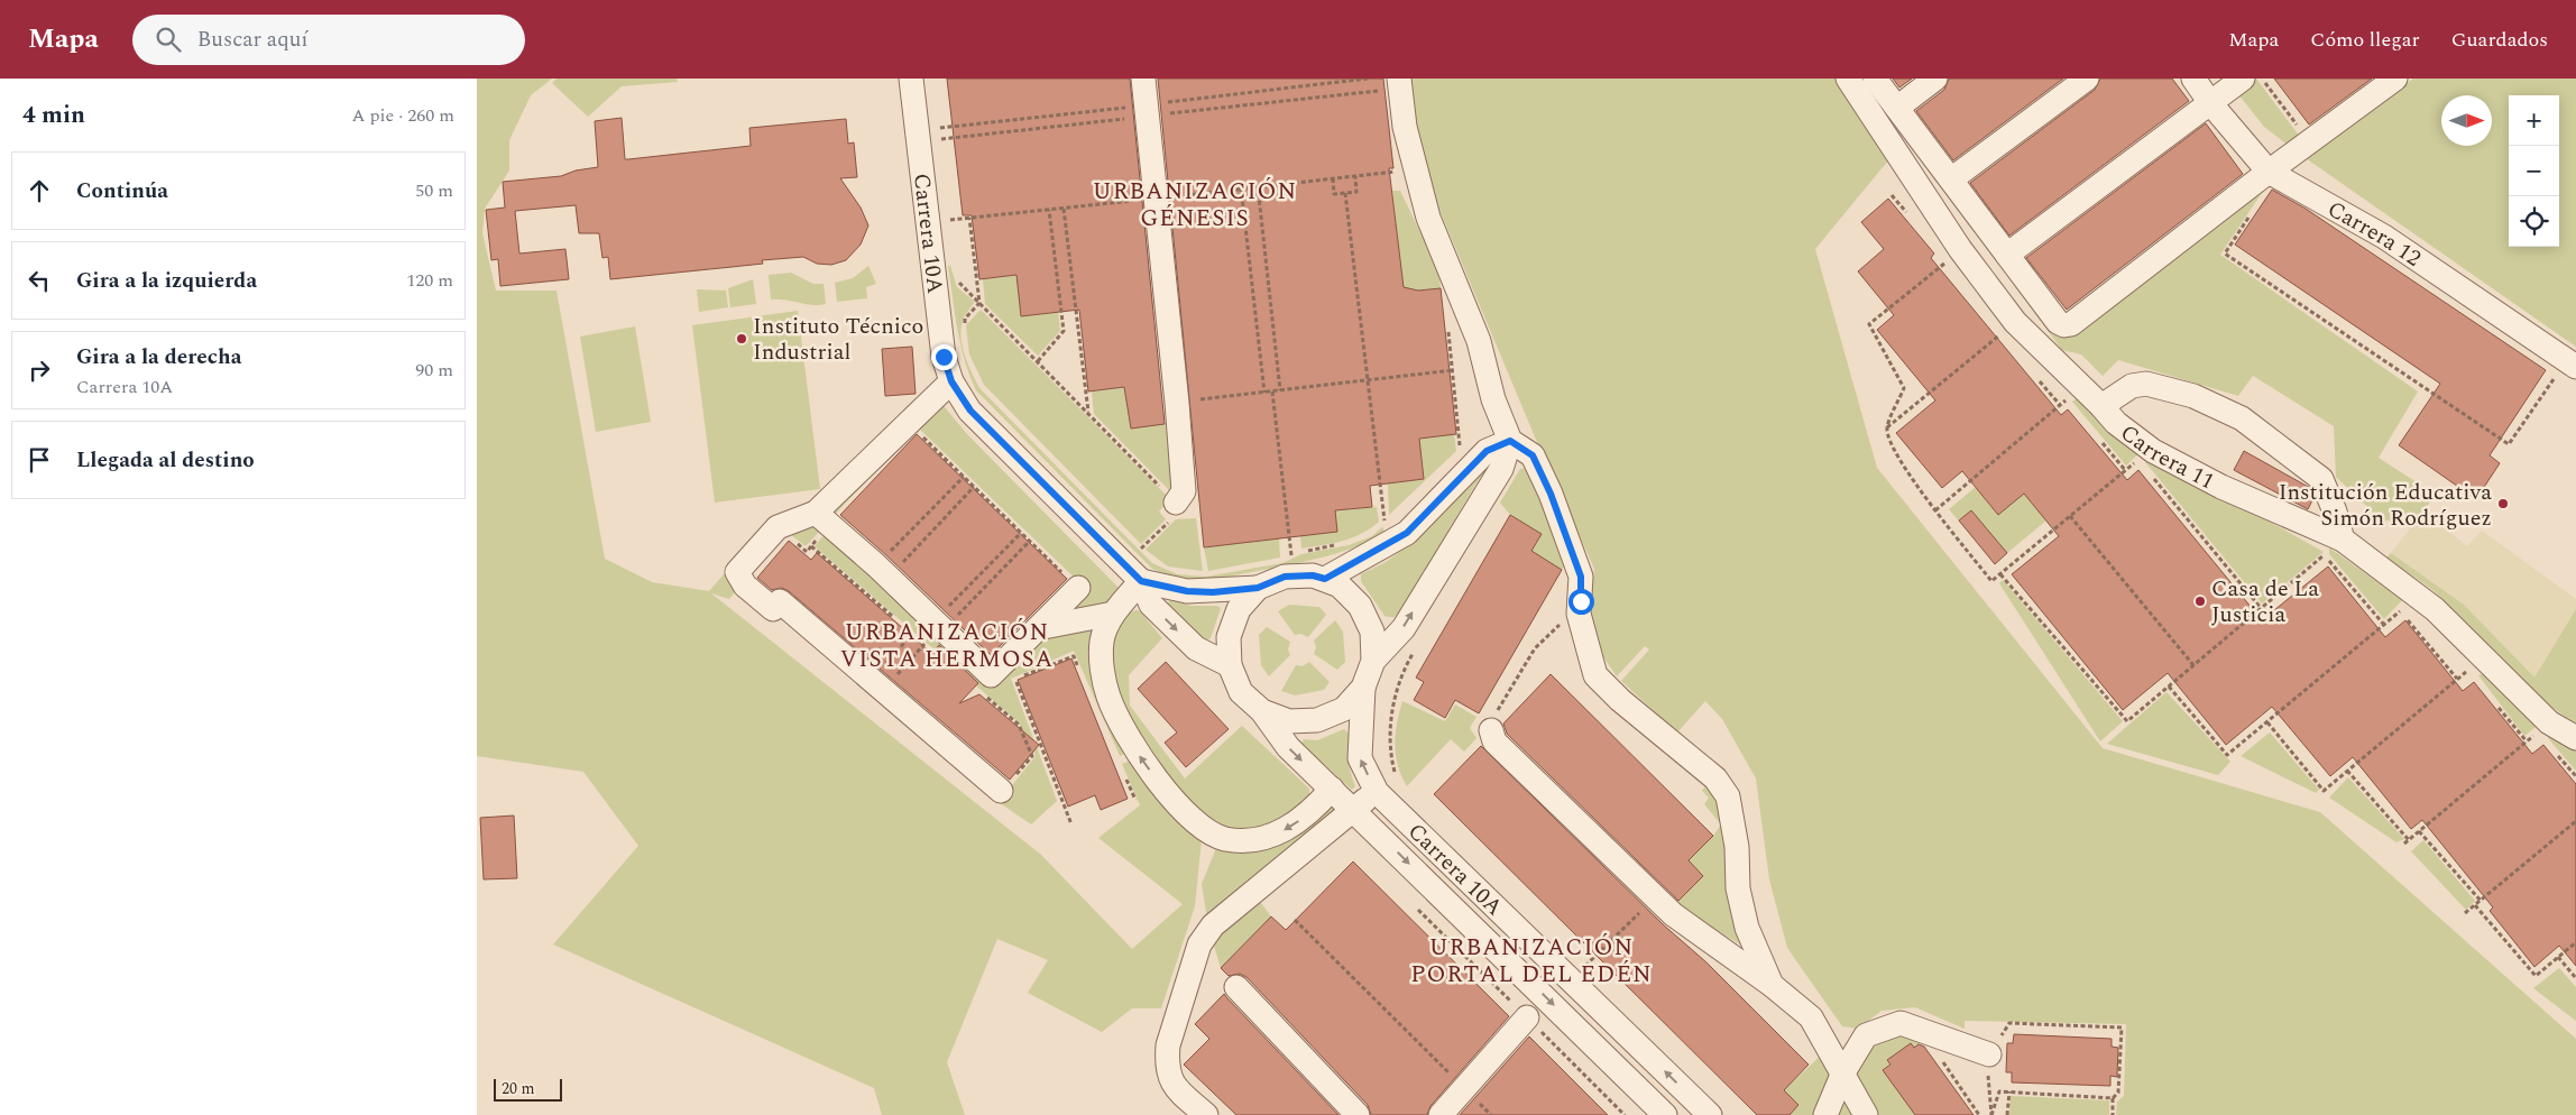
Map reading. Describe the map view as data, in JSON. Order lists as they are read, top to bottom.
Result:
{
  "streets": {
    "street": ["Carrera 10A", "Carrera 12", "Carrera 11"]
  },
  "districts": ["URBANIZACIÓN GÉNESIS", "URBANIZACIÓN VISTA HERMOSA", "URBANIZACIÓN PORTAL DEL EDÉN"],
  "places": ["Instituto Técnico Industrial", "Institución Educativa Simón Rodríguez", "Casa de La Justicia"],
  "scale_bar": "20 m",
  "north": "right",
  "page": {
    "header": "Mapa",
    "search": "Buscar aquí",
    "nav": ["Mapa", "Cómo llegar", "Guardados"],
    "heading": ["4 min", "A pie · 260 m"],
    "map_buttons": ["+", "−"],
    "list": [
      ["Continúa", "50 m"],
      ["Gira a la izquierda", "120 m"],
      ["Gira a la derecha", "Carrera 10A", "90 m"],
      "Llegada al destino"
    ],
    "scale": "20 m"
  }
}
